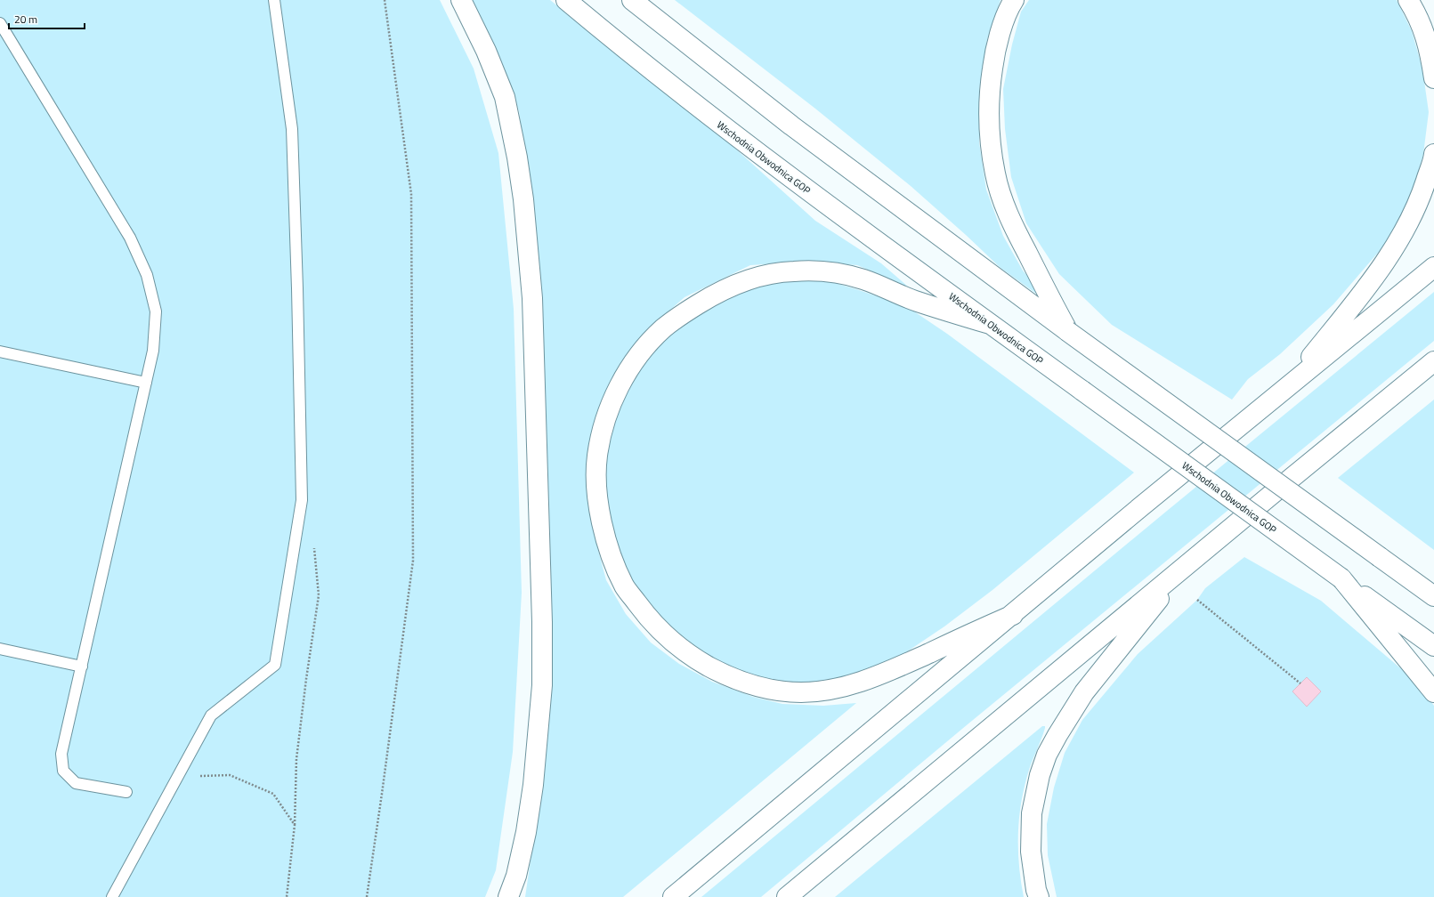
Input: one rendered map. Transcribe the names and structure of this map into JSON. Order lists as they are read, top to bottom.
{
  "streets": {
    "highway": ["Wschodnia Obwodnica GOP"]
  },
  "scale_bar": "20 m"
}
